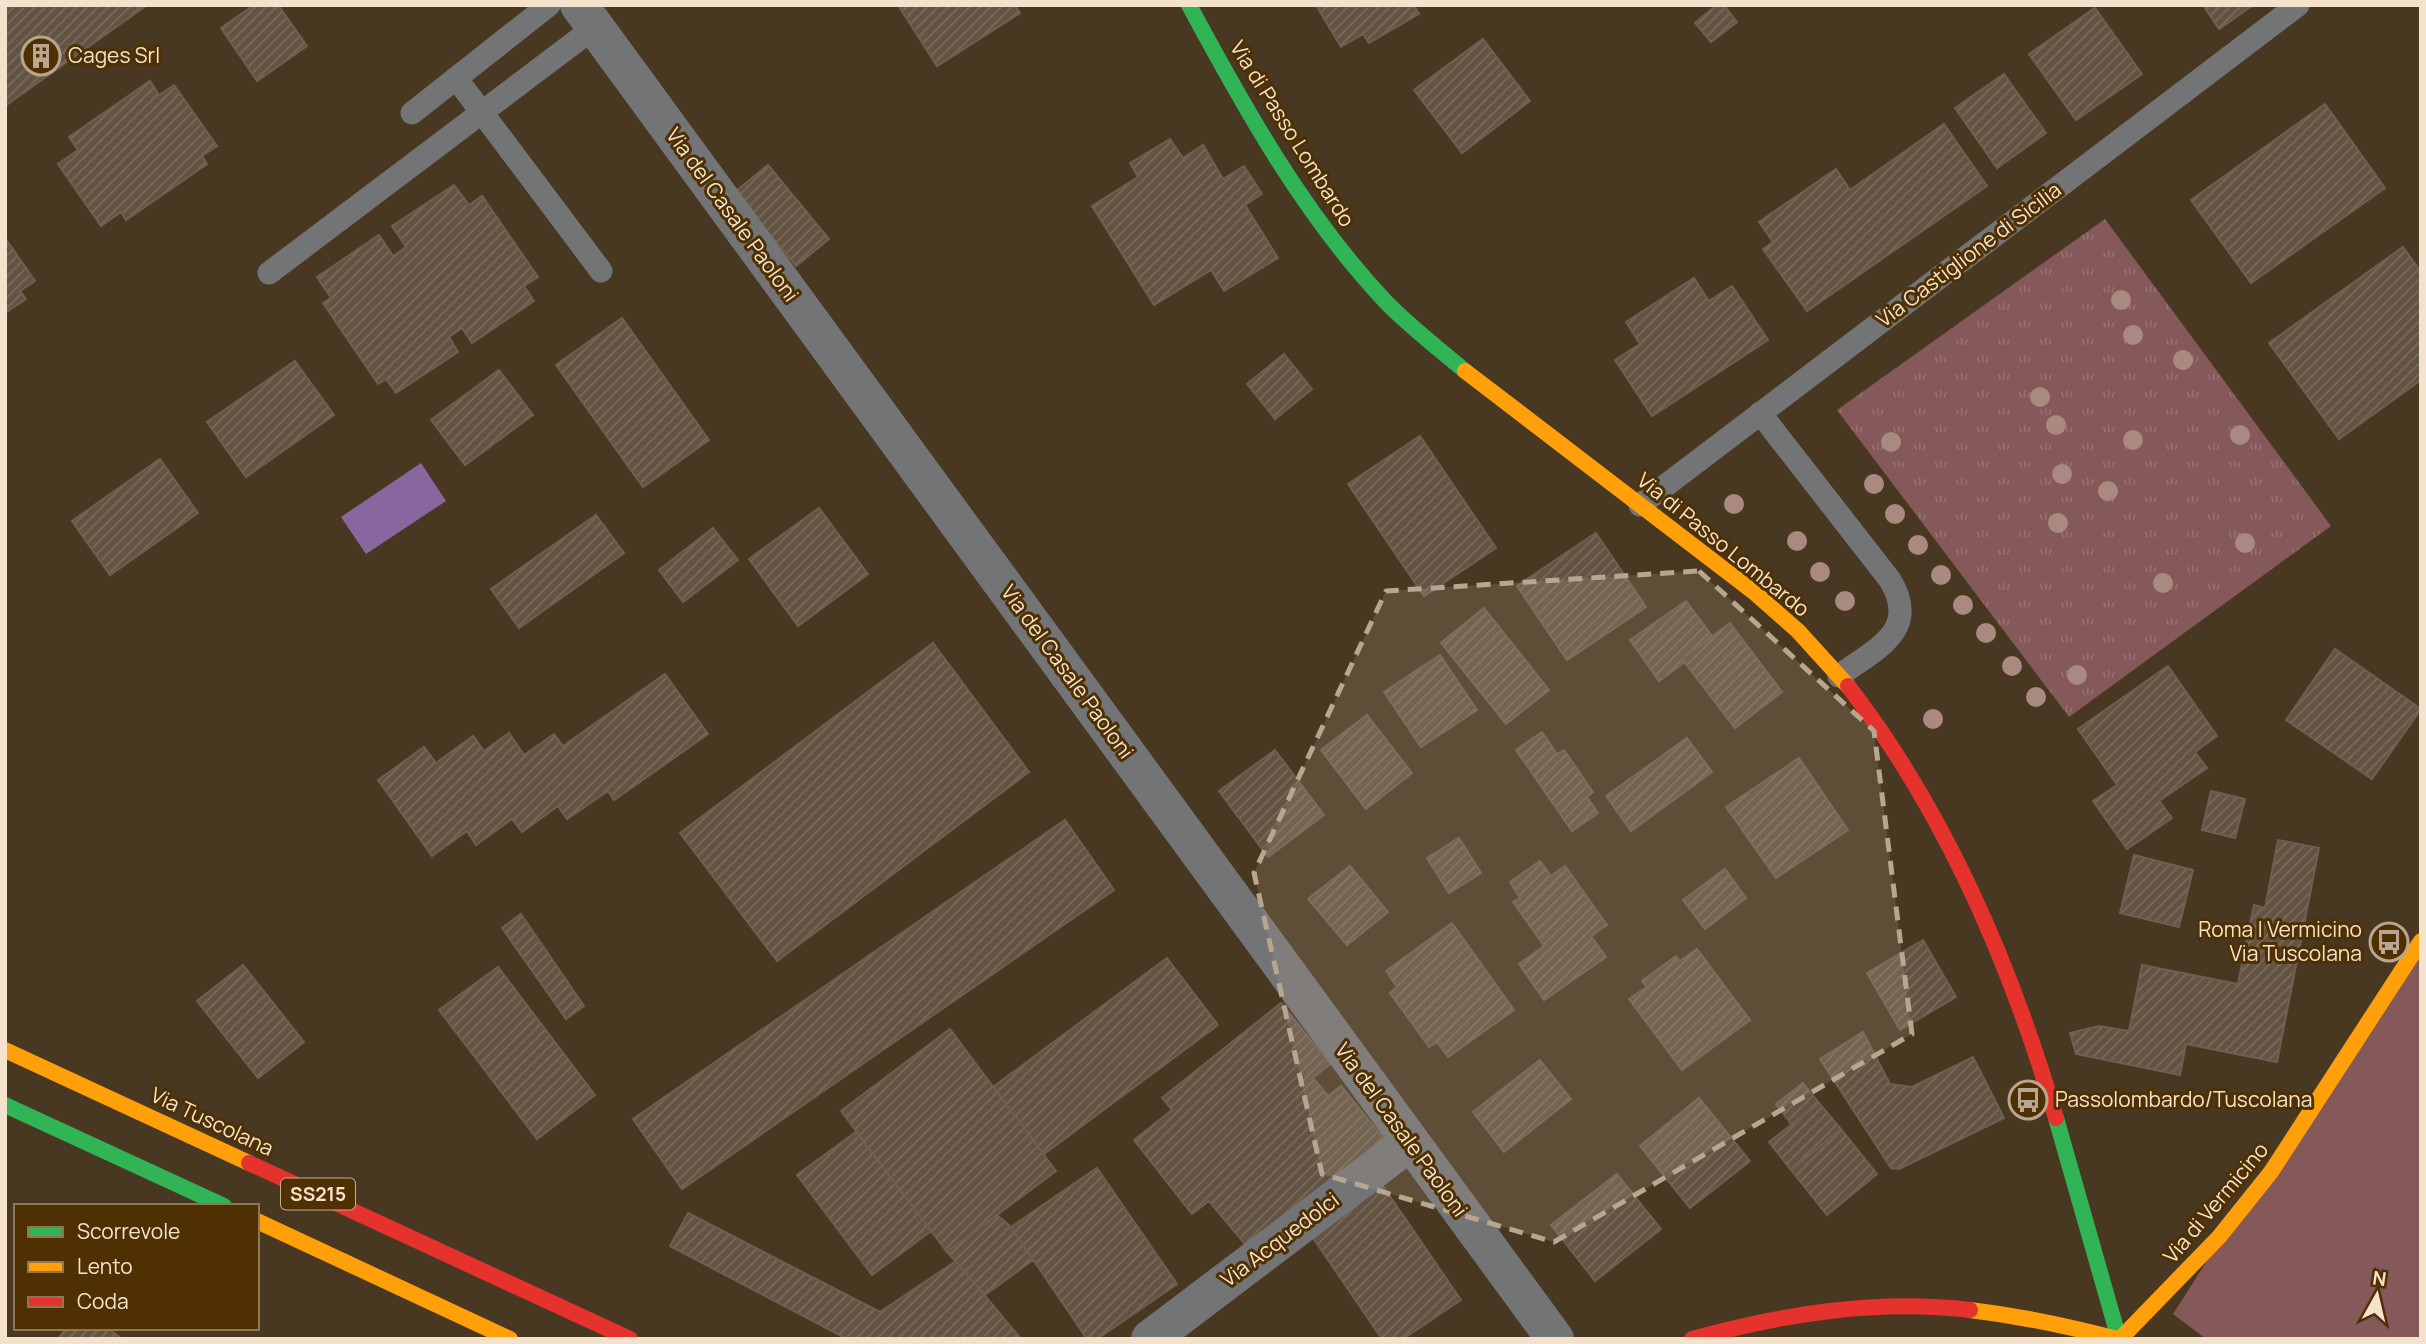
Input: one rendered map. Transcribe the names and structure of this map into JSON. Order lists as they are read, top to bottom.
{
  "streets": {
    "main road": [
      "Via di Passo Lombardo",
      "Via Tuscolana",
      "SS215",
      "Via di Vermicino"
    ],
    "street": ["Via del Casale Paoloni", "Via Acquedolci"],
    "lane": ["Via Castiglione di Sicilia"]
  },
  "crossings": [
    ["Via di Passo Lombardo", "Via Castiglione di Sicilia"],
    ["Via di Passo Lombardo", "Via di Vermicino"],
    ["Via del Casale Paoloni", "Via Acquedolci"]
  ],
  "places": {
    "building": ["Cages Srl"],
    "bus stop": ["Roma | Vermicino Via Tuscolana", "Passolombardo/Tuscolana"]
  },
  "legend": ["Scorrevole", "Lento", "Coda"],
  "north": "top"
}
